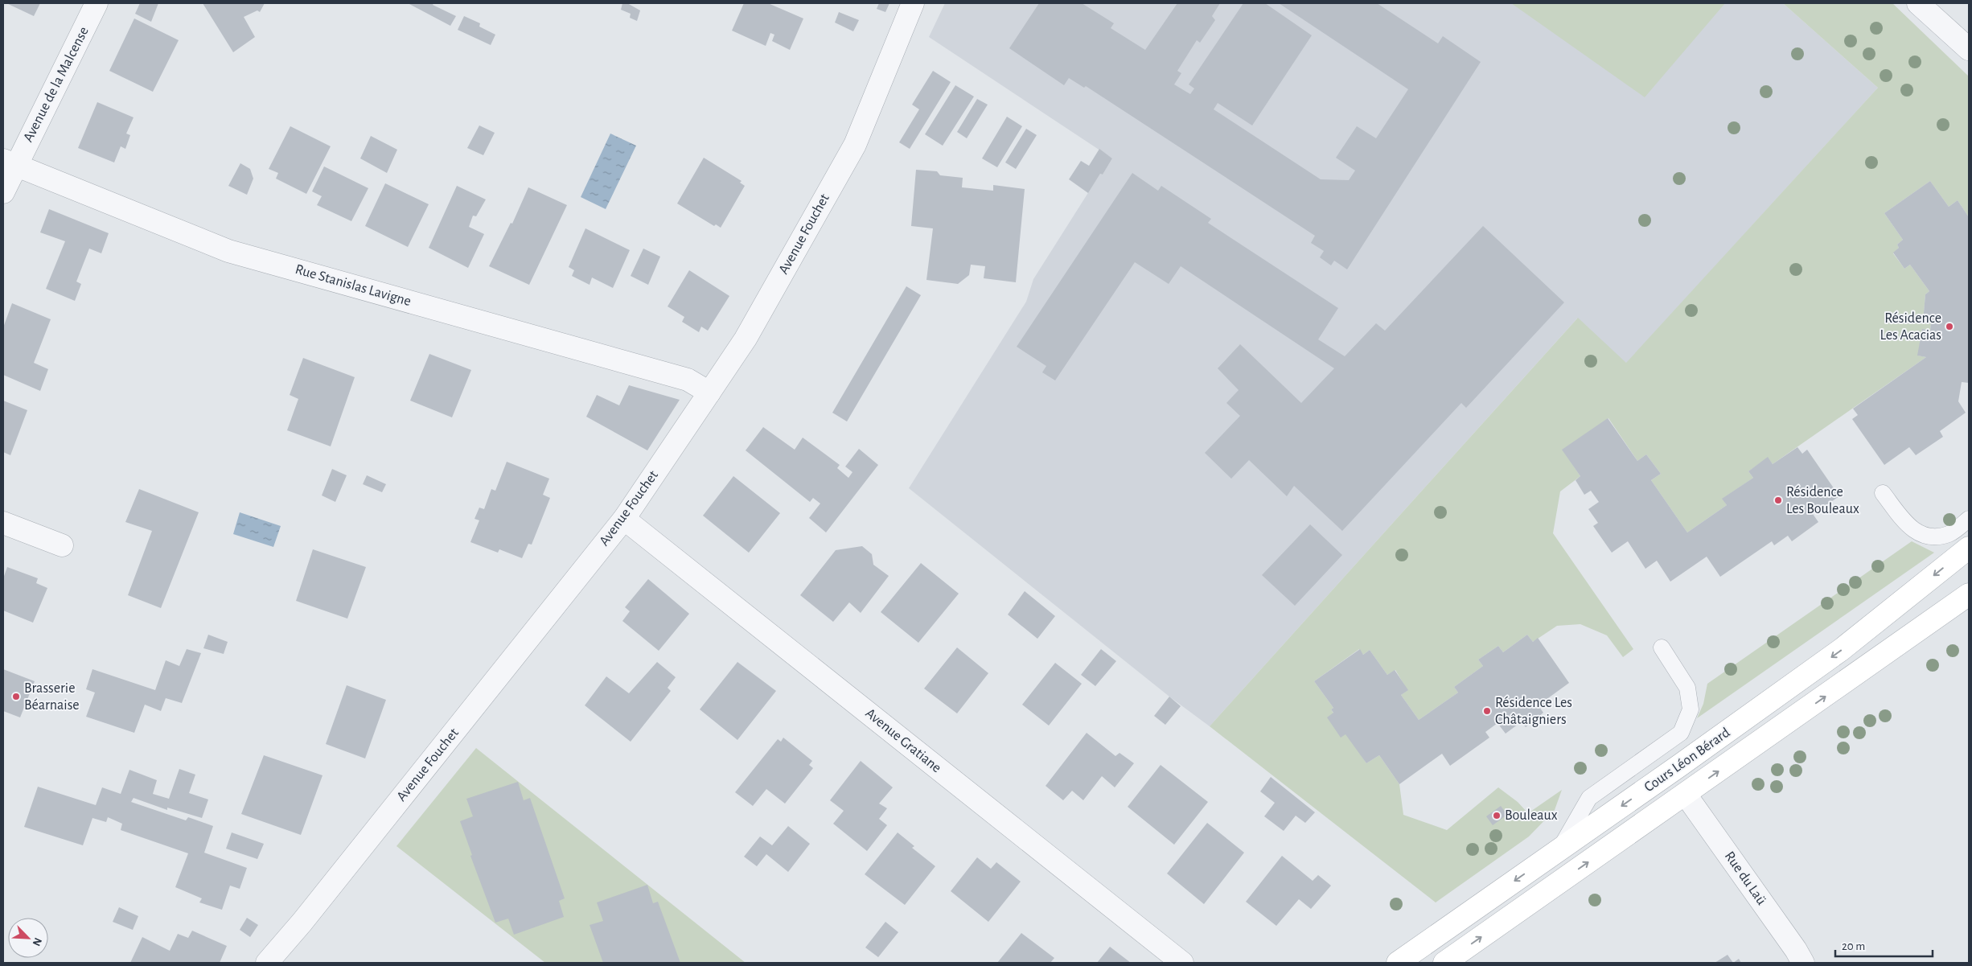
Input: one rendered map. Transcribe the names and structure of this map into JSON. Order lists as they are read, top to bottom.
{
  "streets": {
    "main road": ["Cours Léon Bérard"],
    "street": [
      "Avenue de la Malcense",
      "Avenue Fouchet",
      "Rue Stanislas Lavigne",
      "Avenue Gratiane",
      "Rue du Laü"
    ]
  },
  "crossings": [
    ["Avenue de la Malcense", "Rue Stanislas Lavigne"],
    ["Avenue Fouchet", "Rue Stanislas Lavigne"],
    ["Avenue Fouchet", "Avenue Gratiane"],
    ["Cours Léon Bérard", "Rue du Laü"]
  ],
  "places": [
    "Résidence Les Acacias",
    "Résidence Les Bouleaux",
    "Brasserie Béarnaise",
    "Résidence Les Châtaigniers",
    "Bouleaux"
  ],
  "scale_bar": "20 m",
  "north": "bottom right"
}
